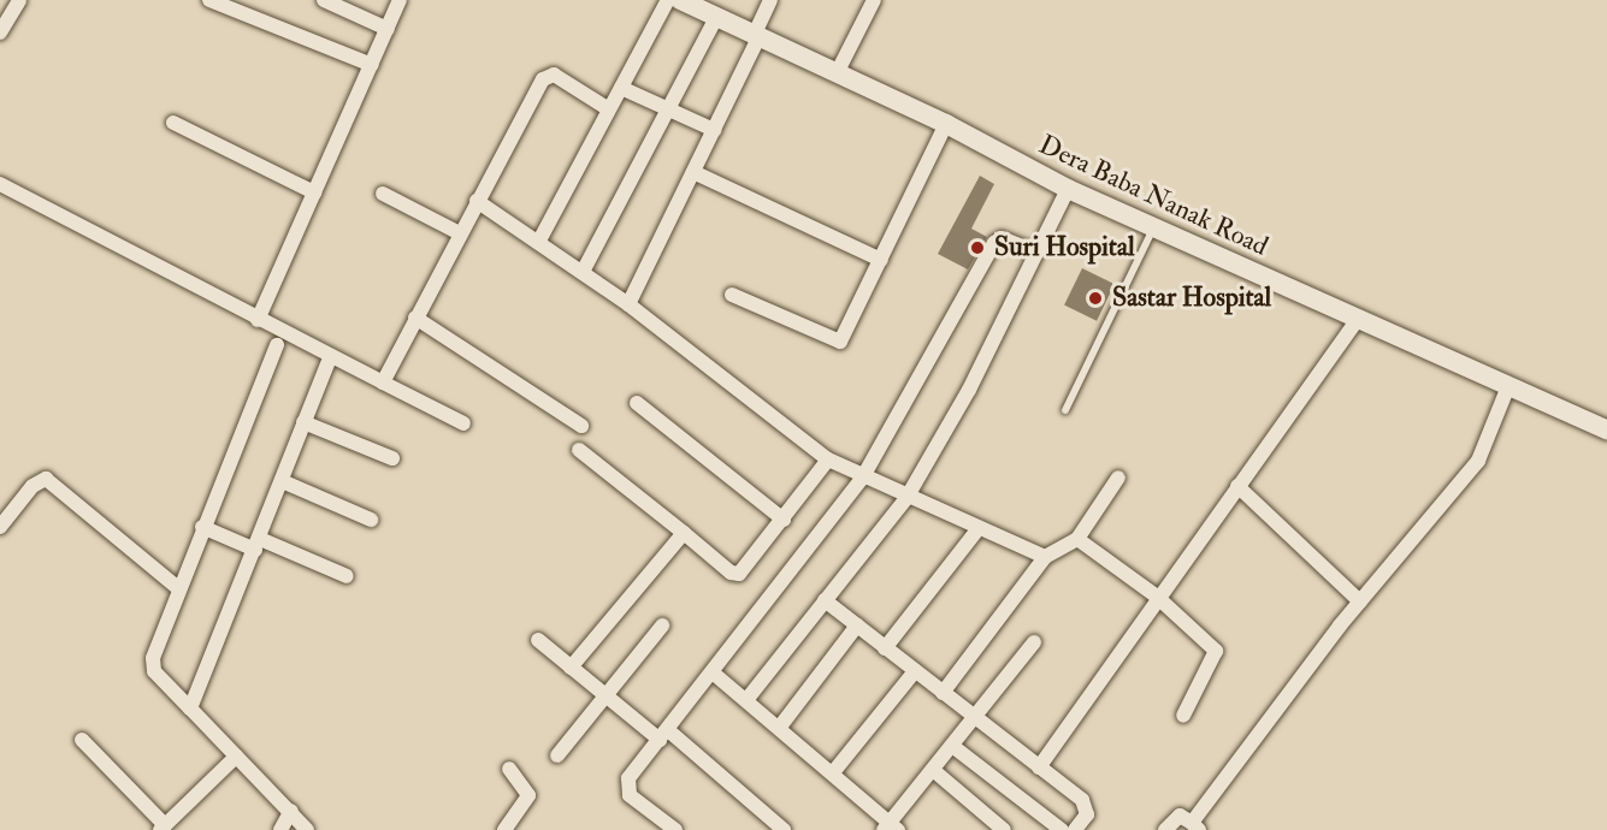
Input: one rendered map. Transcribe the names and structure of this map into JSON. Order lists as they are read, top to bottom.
{
  "streets": {
    "main road": ["Dera Baba Nanak Road"]
  },
  "places": ["Suri Hospital", "Sastar Hospital"]
}
